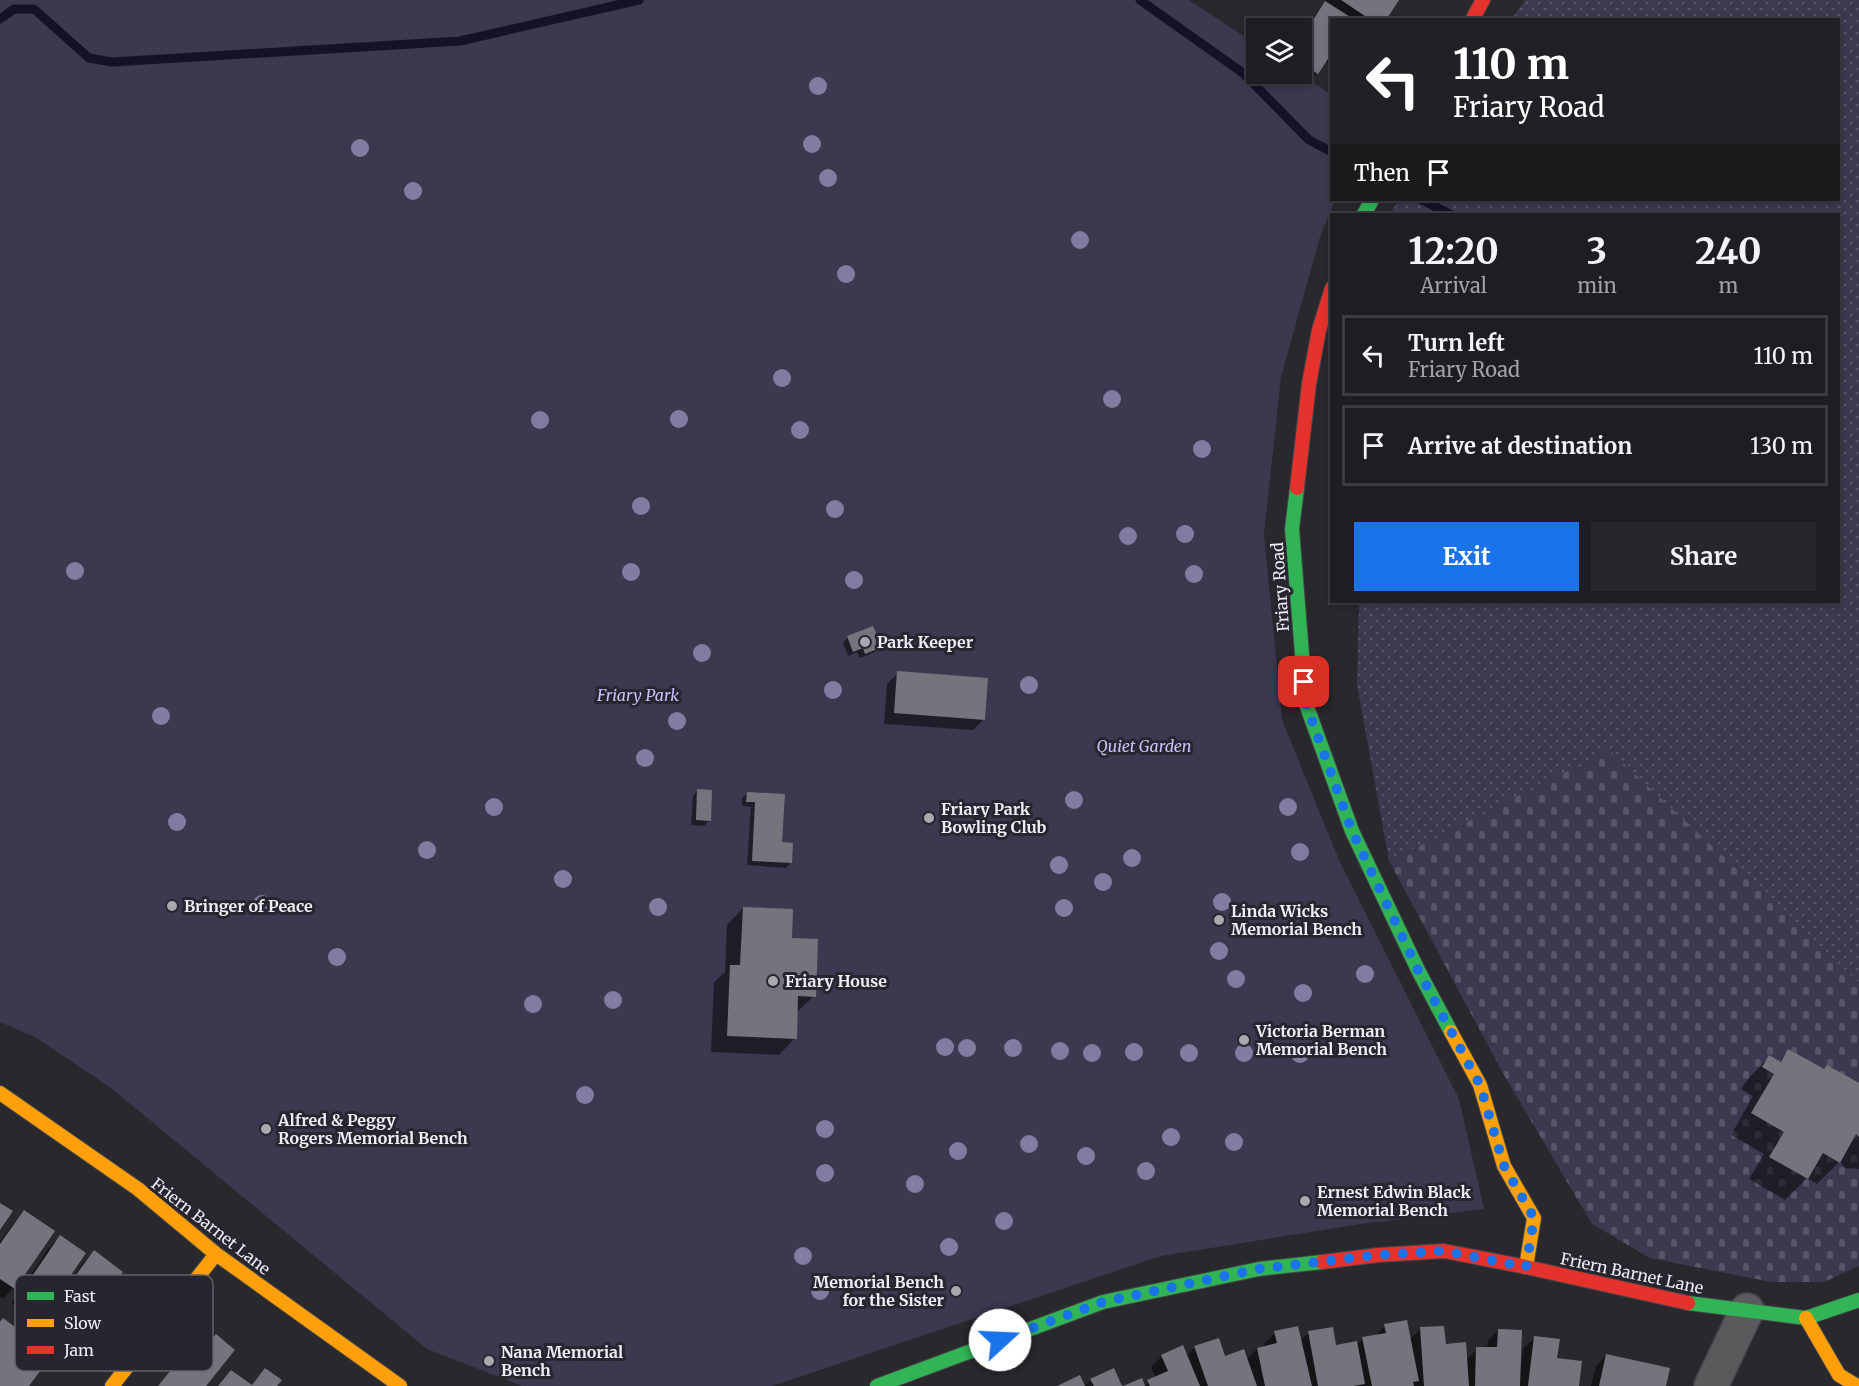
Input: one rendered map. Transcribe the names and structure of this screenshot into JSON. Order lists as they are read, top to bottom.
{
  "streets": {
    "main road": ["Friary Road", "Friern Barnet Lane"]
  },
  "crossings": [
    ["Friary Road", "Friern Barnet Lane"]
  ],
  "parks": ["Friary Park", "Quiet Garden"],
  "places": [
    "Park Keeper",
    "Friary Park Bowling Club",
    "Bringer of Peace",
    "Linda Wicks Memorial Bench",
    "Friary House",
    "Victoria Berman Memorial Bench",
    "Alfred & Peggy Rogers Memorial Bench",
    "Ernest Edwin Black Memorial Bench",
    "Memorial Bench for the Sister",
    "Nana Memorial Bench"
  ],
  "legend": ["Fast", "Slow", "Jam"],
  "page": {
    "turn": ["110 m", "Friary Road"],
    "then": "Then",
    "eta": [
      "12:20",
      "Arrival",
      "3",
      "min",
      "240",
      "m"
    ],
    "list": [
      {
        "name": "Turn left",
        "note": "Friary Road",
        "value": "110 m"
      },
      {
        "name": "Arrive at destination",
        "value": "130 m"
      }
    ],
    "buttons": ["Exit", "Share"]
  }
}
